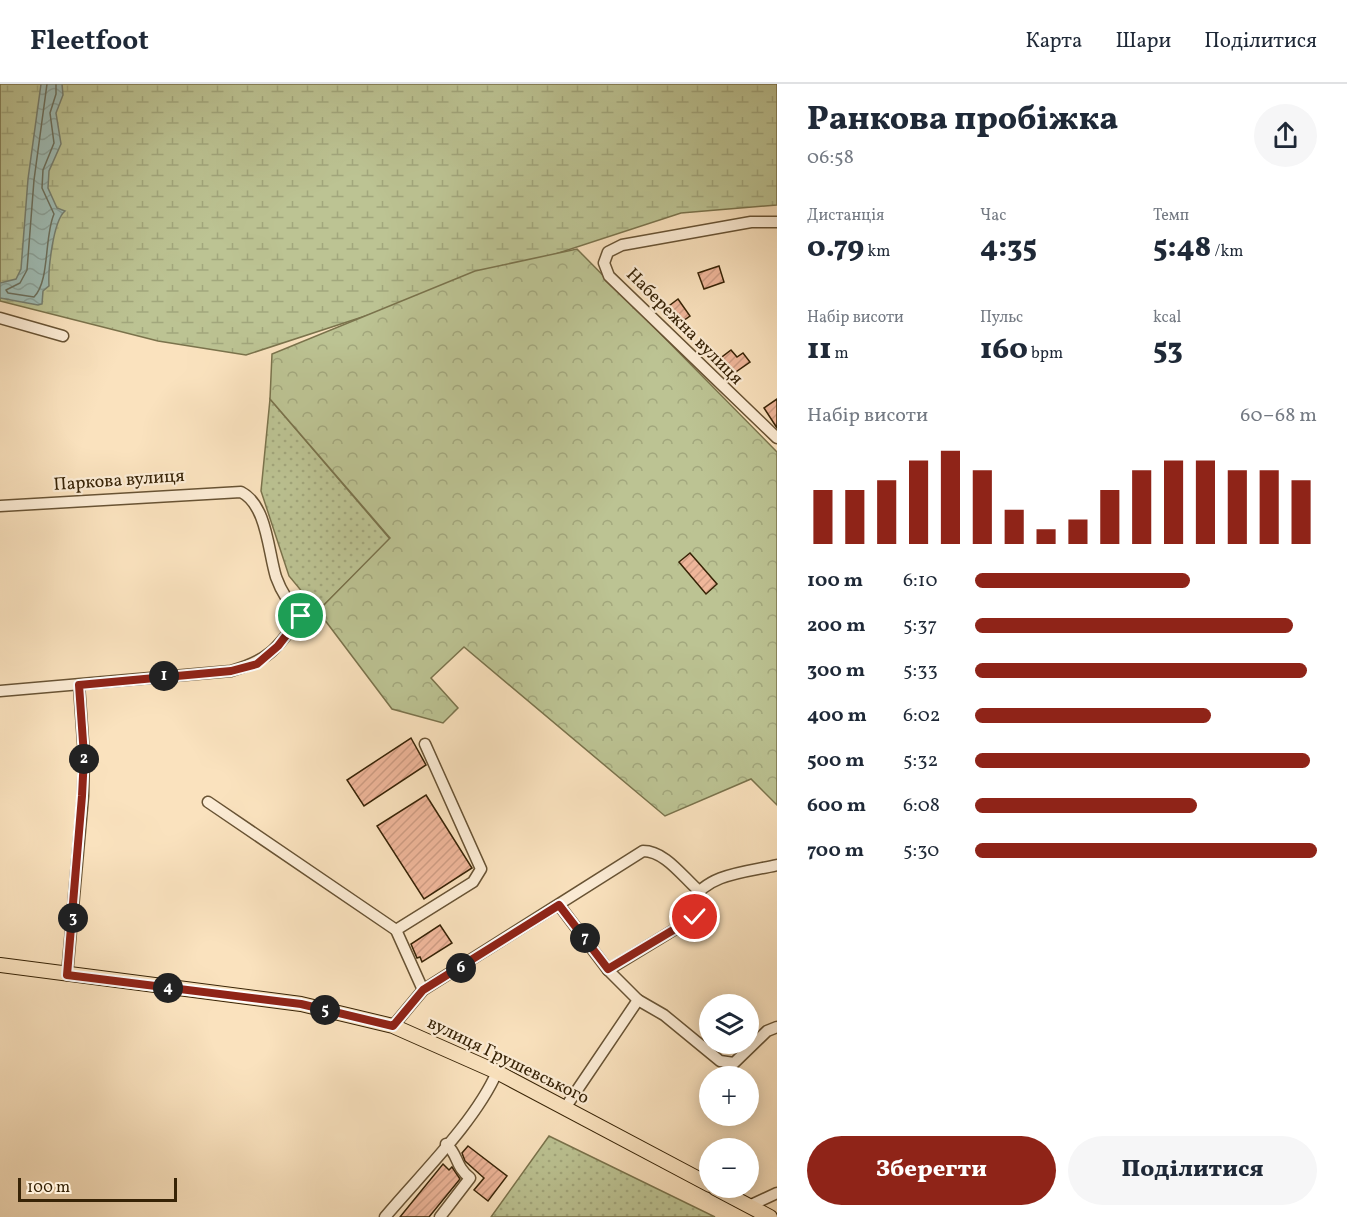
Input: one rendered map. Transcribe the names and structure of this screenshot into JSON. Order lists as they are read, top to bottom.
{
  "streets": {
    "main road": ["вулиця Грушевського"],
    "street": ["Набережна вулиця", "Паркова вулиця"]
  },
  "scale_bar": "100 m",
  "page": {
    "header": "Fleetfoot",
    "nav": ["Карта", "Шари", "Поділитися"],
    "heading": ["Ранкова пробіжка", "06:58"],
    "stats": [
      ["Дистанція", "0.79 km"],
      ["Час", "4:35"],
      ["Темп", "5:48 /km"],
      ["Набір висоти", "11 m"],
      ["Пульс", "160 bpm"],
      ["kcal", "53"]
    ],
    "chart": ["Набір висоти", "60–68 m"],
    "list": [
      {
        "name": "100 m",
        "note": "6:10"
      },
      {
        "name": "200 m",
        "note": "5:37"
      },
      {
        "name": "300 m",
        "note": "5:33"
      },
      {
        "name": "400 m",
        "note": "6:02"
      },
      {
        "name": "500 m",
        "note": "5:32"
      },
      {
        "name": "600 m",
        "note": "6:08"
      },
      {
        "name": "700 m",
        "note": "5:30"
      }
    ],
    "pins": [
      "1",
      "2",
      "3",
      "7",
      "6",
      "4",
      "5"
    ],
    "map_buttons": ["+", "−"],
    "buttons": ["Зберегти", "Поділитися"],
    "scale": "100 m"
  }
}
